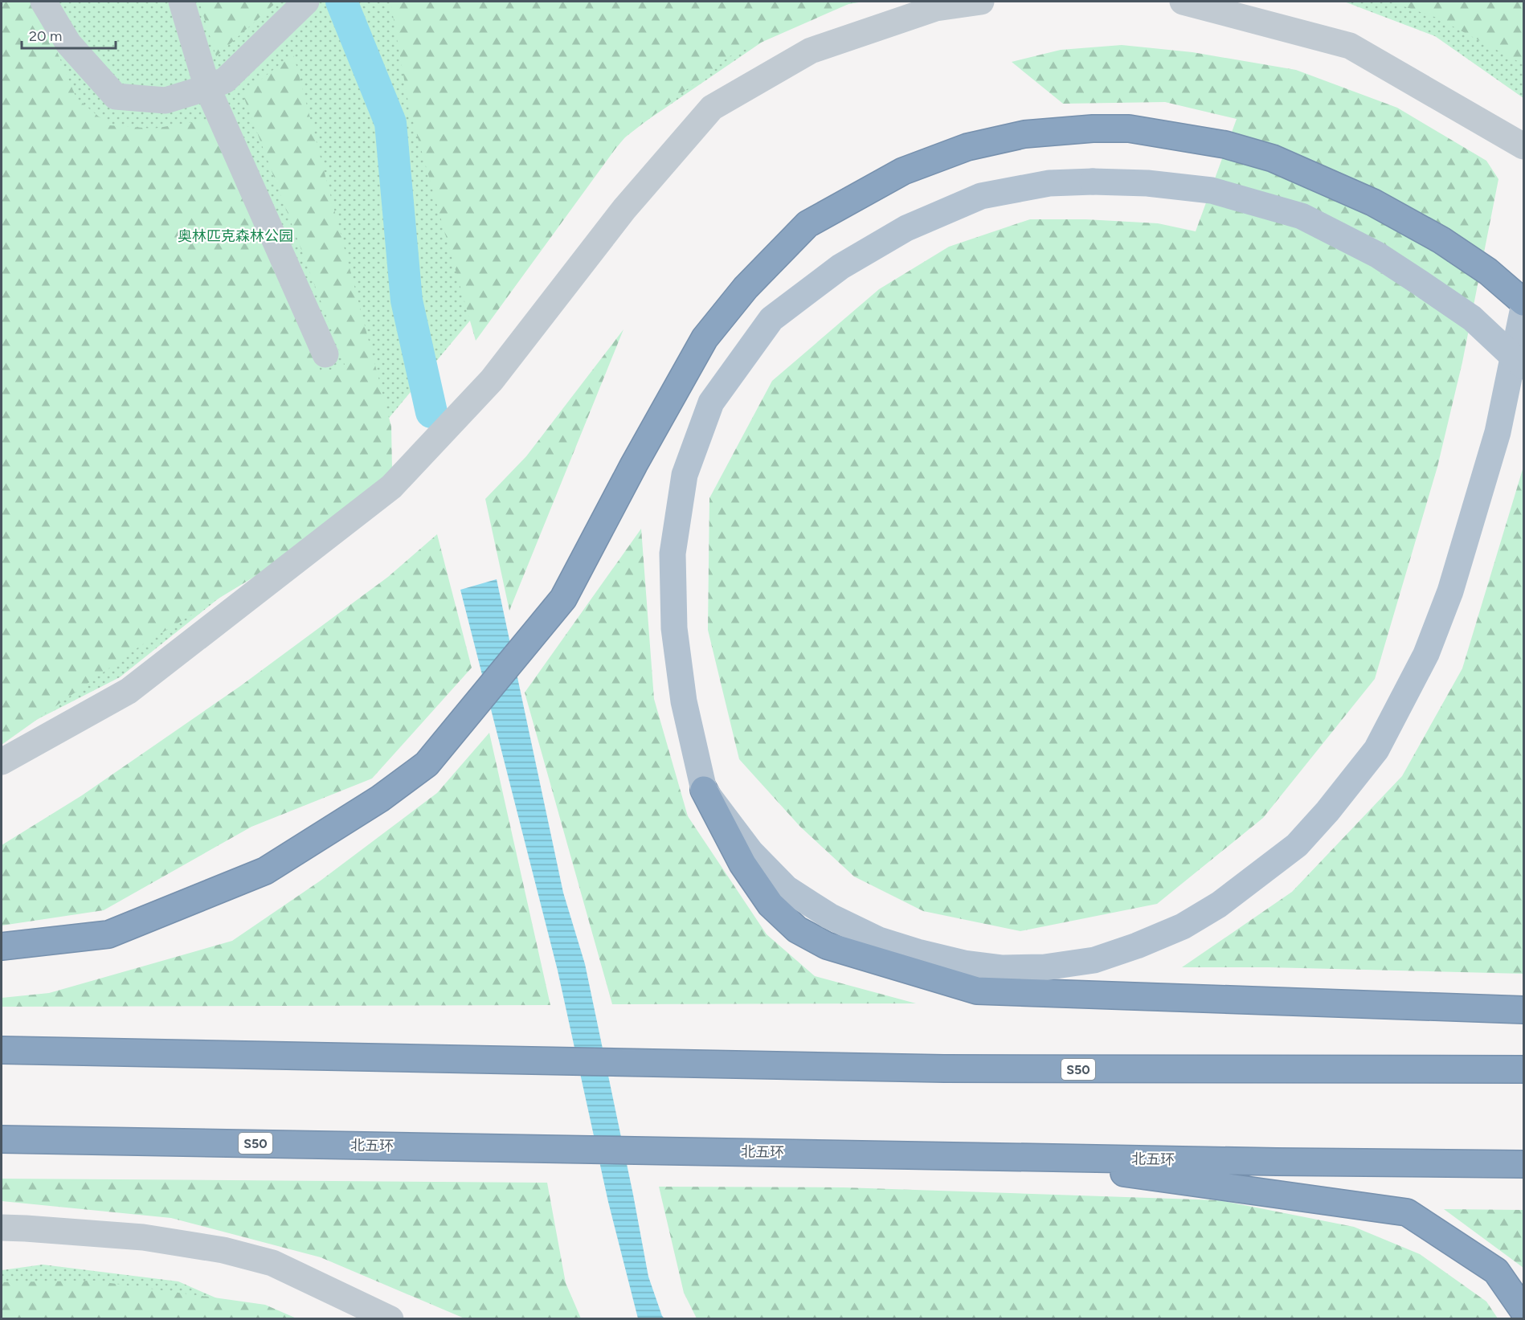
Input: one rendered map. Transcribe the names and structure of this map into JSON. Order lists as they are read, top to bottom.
{
  "streets": {
    "highway": ["S50", "北五环"]
  },
  "parks": ["奥林匹克森林公园"],
  "scale_bar": "20 m"
}
